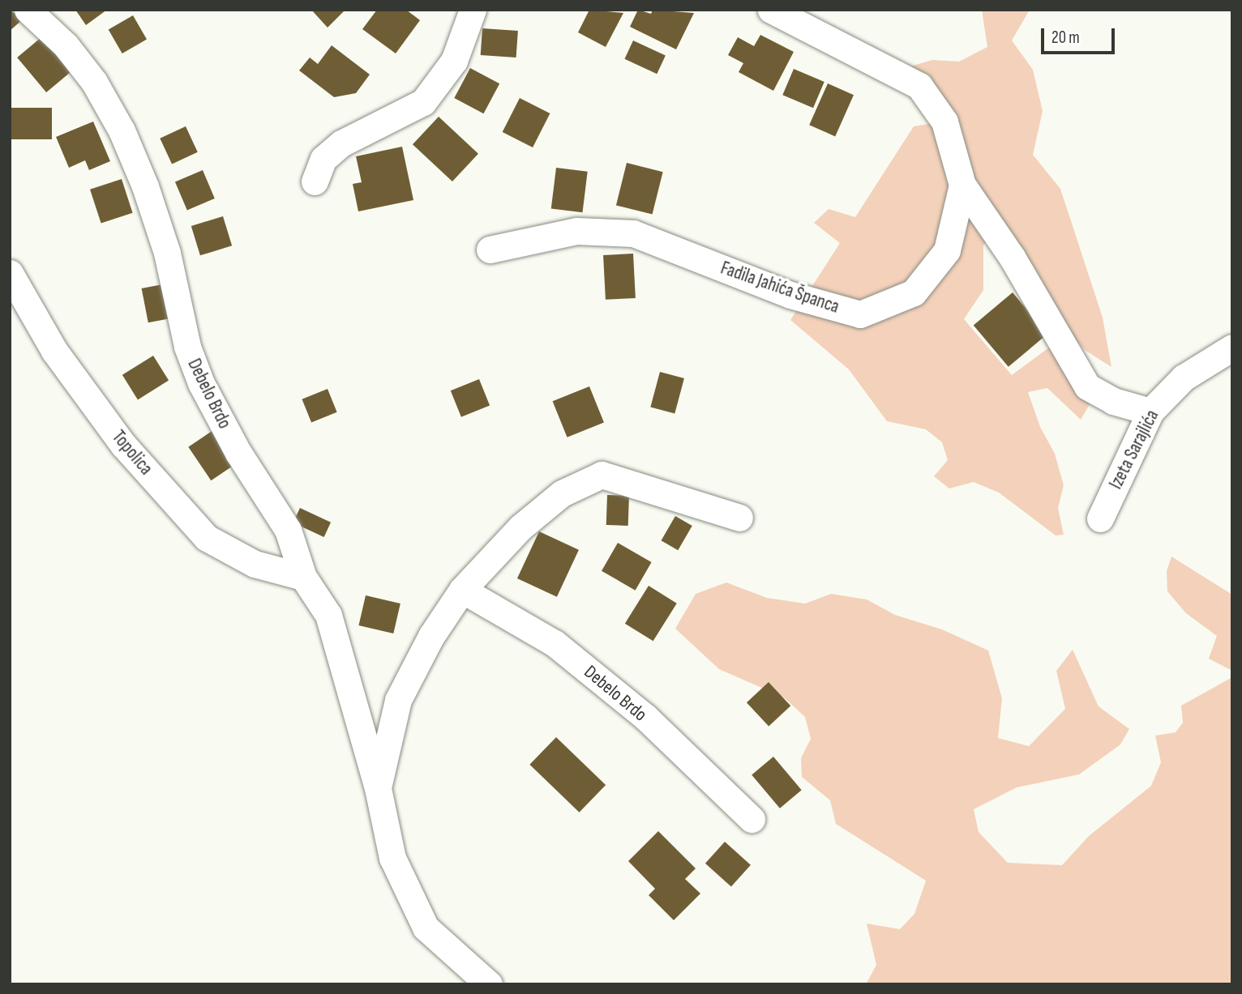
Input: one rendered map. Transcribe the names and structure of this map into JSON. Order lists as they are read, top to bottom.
{
  "streets": {
    "street": [
      "Fadila Jahića Španca",
      "Debelo Brdo",
      "Izeta Sarajlića",
      "Topolica"
    ]
  },
  "crossings": [
    ["Debelo Brdo", "Topolica"]
  ],
  "scale_bar": "20 m"
}
